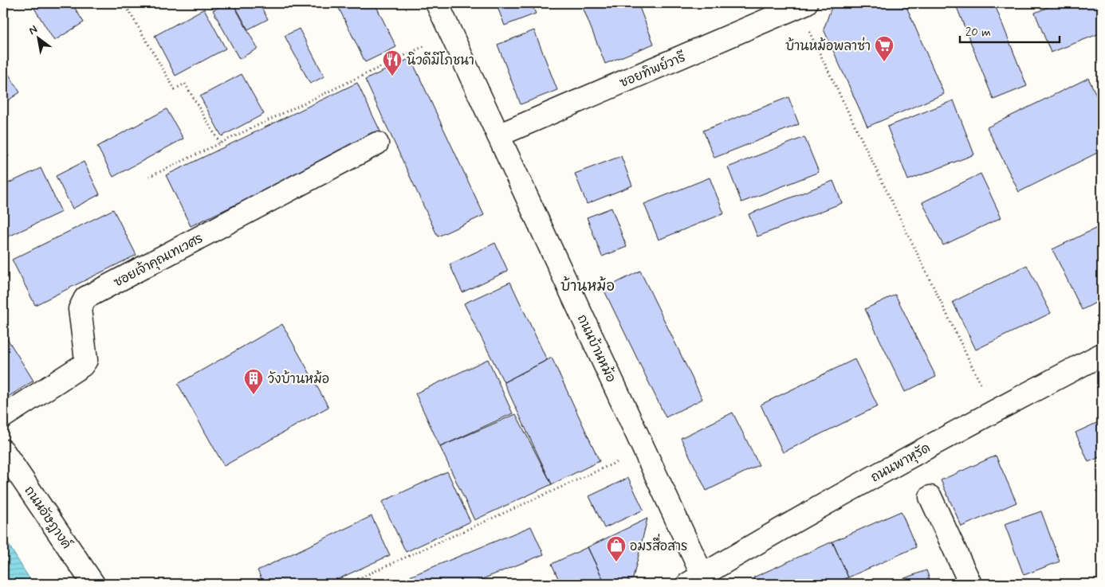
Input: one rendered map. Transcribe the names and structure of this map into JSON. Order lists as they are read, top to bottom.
{
  "streets": {
    "street": [
      "ซอยทิพย์วารี",
      "ซอยเจ้าคุณเทเวศร",
      "ถนนบ้านหม้อ",
      "ถนนพาหุรัด",
      "ถนนอัษฎางค์"
    ]
  },
  "crossings": [
    ["ซอยทิพย์วารี", "ถนนบ้านหม้อ"],
    ["ถนนบ้านหม้อ", "ถนนพาหุรัด"]
  ],
  "districts": ["บ้านหม้อ"],
  "places": {
    "supermarket": ["บ้านหม้อพลาซ่า"],
    "restaurant": ["นิวดีมีโภชนา"],
    "building": ["วังบ้านหม้อ"],
    "shop": ["อมรสื่อสาร"]
  },
  "scale_bar": "20 m",
  "north": "top left"
}
